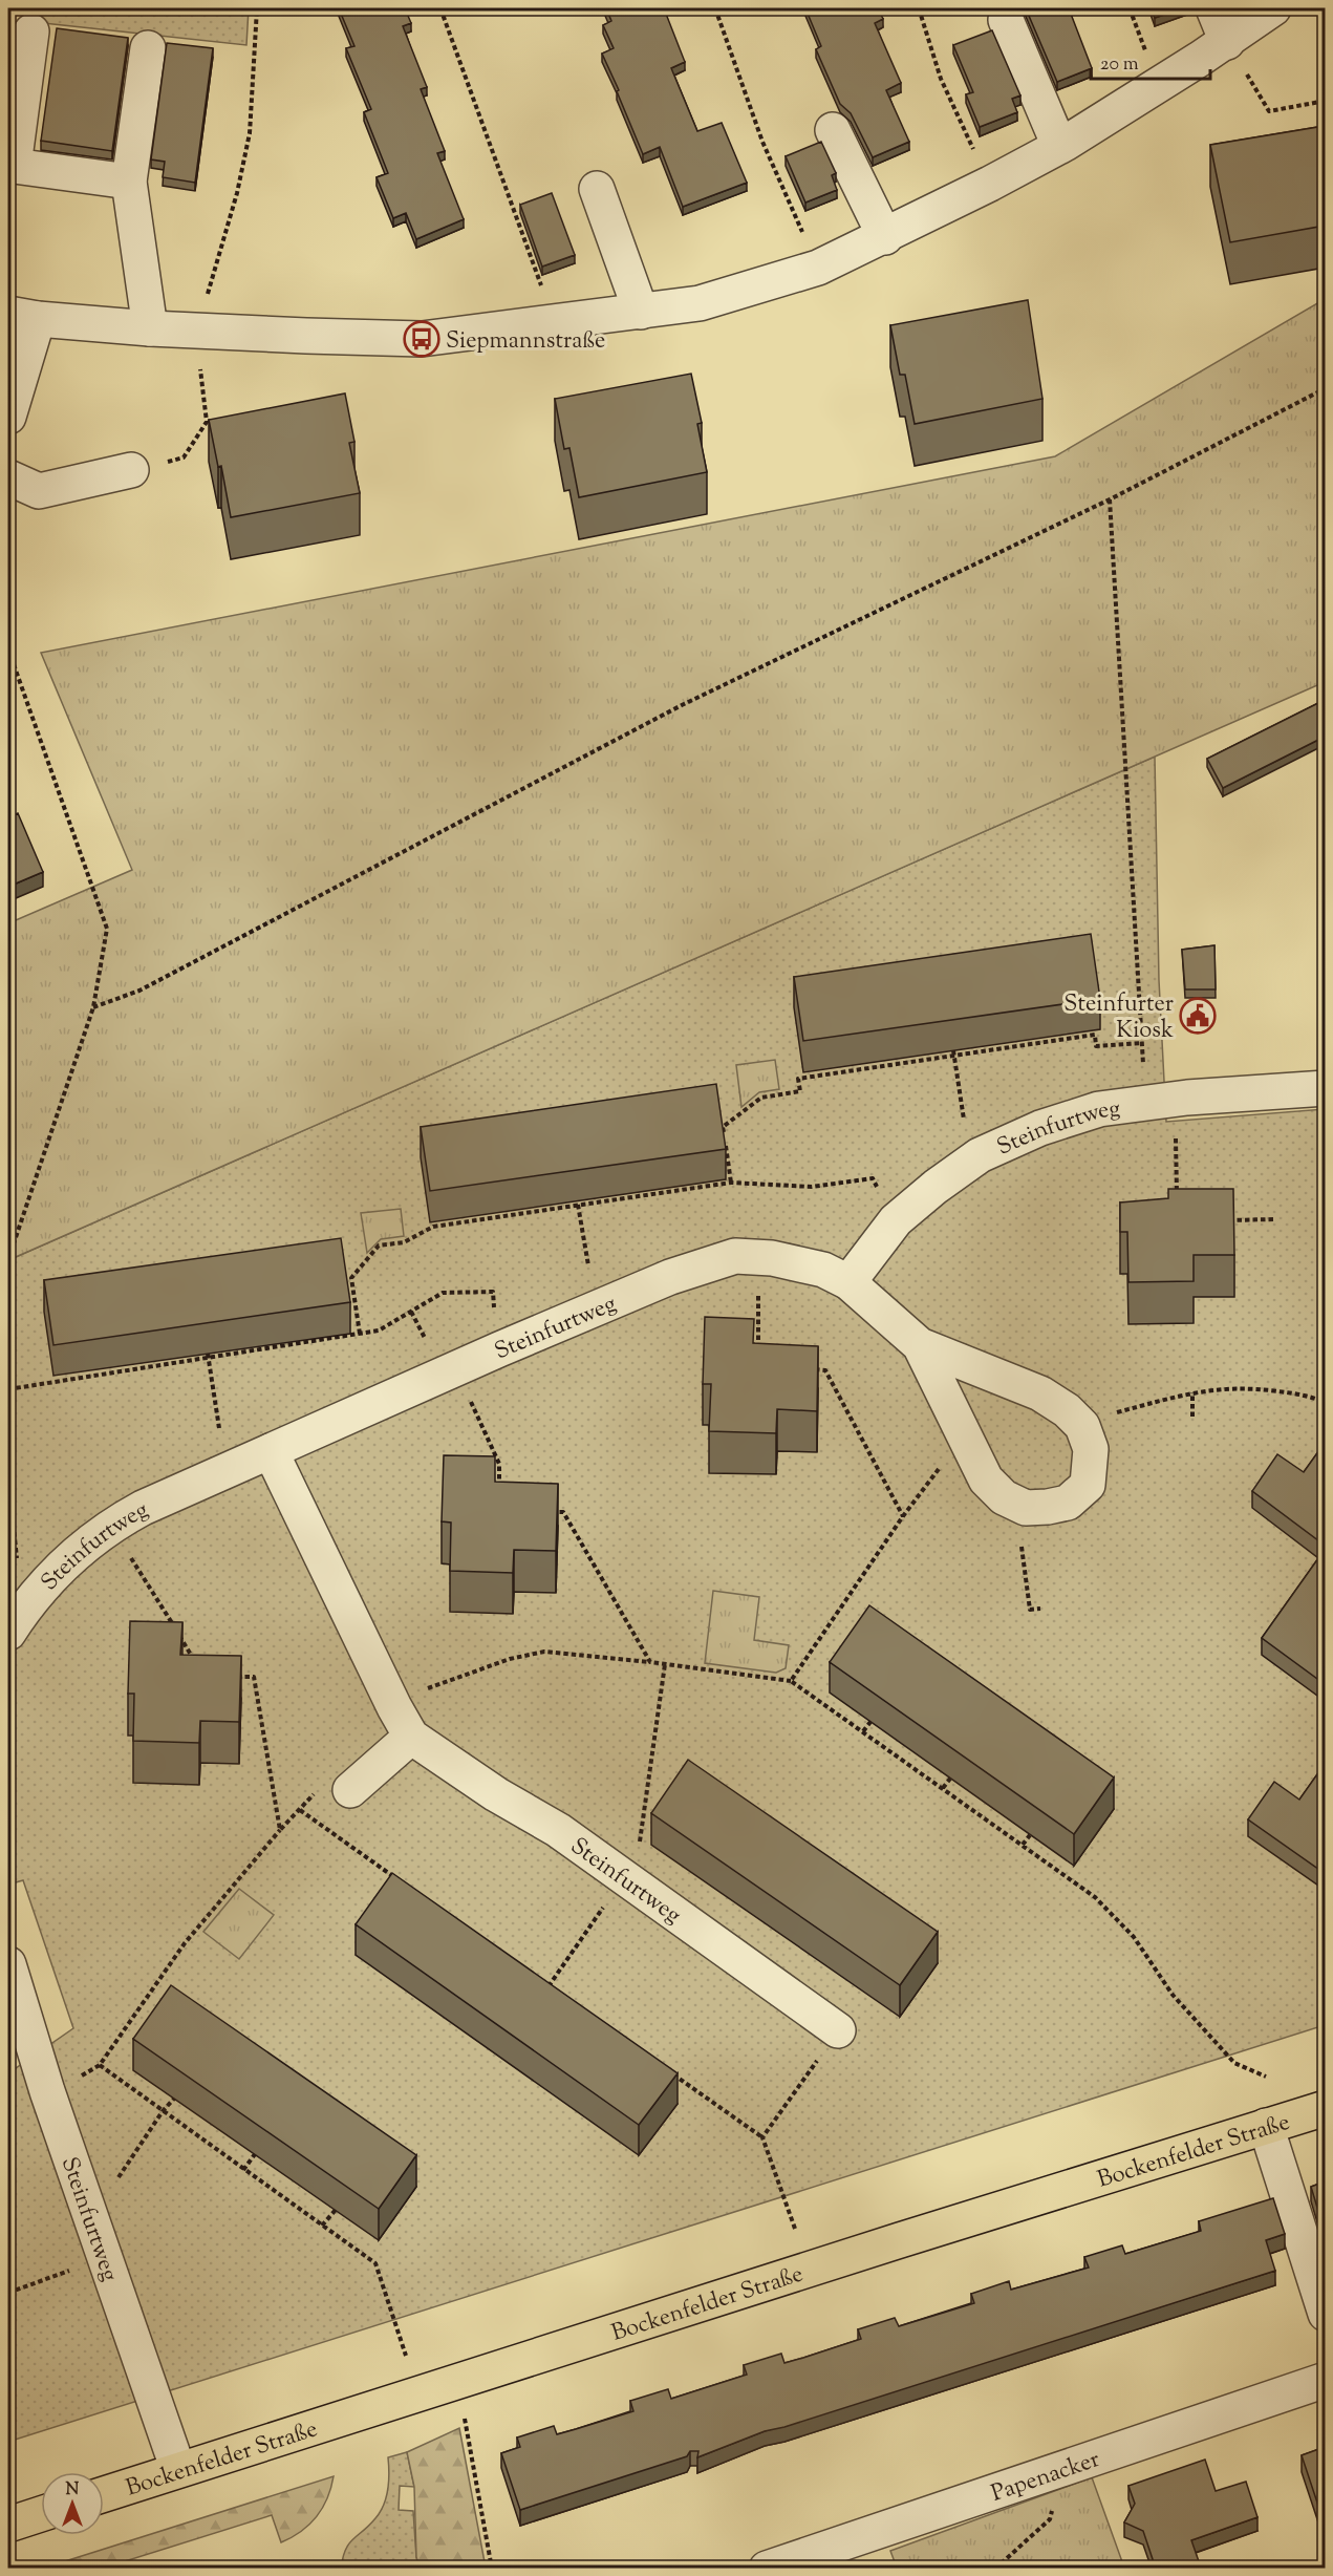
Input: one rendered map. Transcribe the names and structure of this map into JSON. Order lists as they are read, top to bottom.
{
  "streets": {
    "main road": ["Bockenfelder Straße"],
    "street": ["Steinfurtweg", "Papenacker"]
  },
  "crossings": [
    ["Steinfurtweg", "Bockenfelder Straße"]
  ],
  "places": {
    "bus stop": ["Siepmannstraße"],
    "public building": ["Steinfurter Kiosk"]
  },
  "scale_bar": "20 m",
  "north": "top"
}
